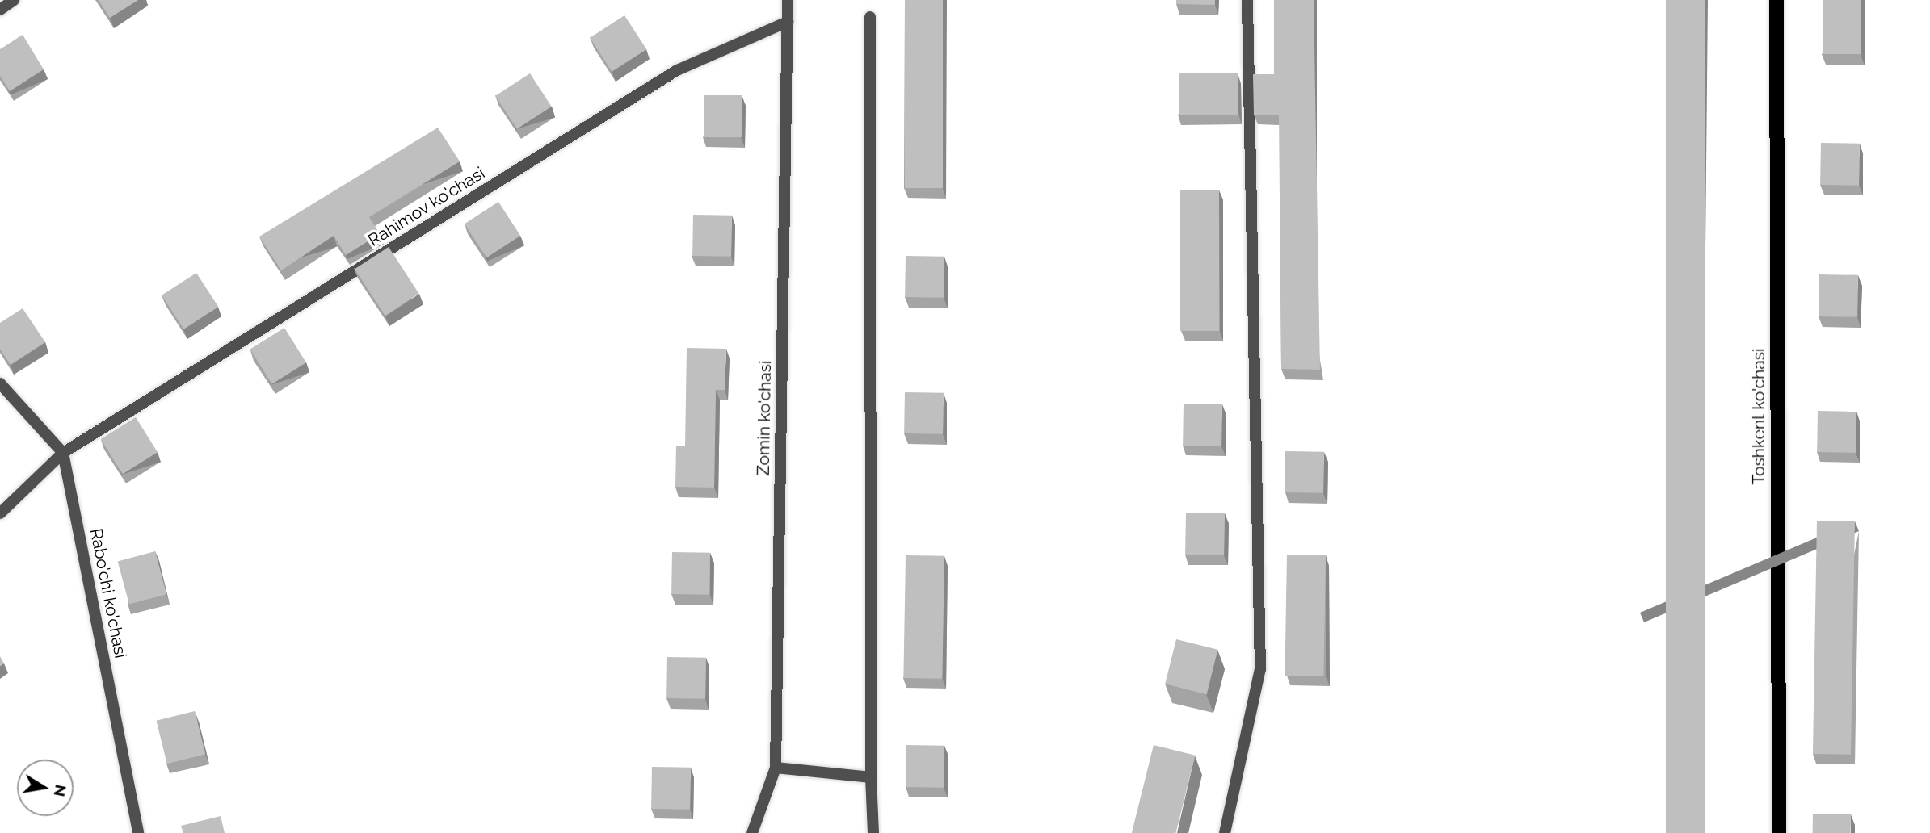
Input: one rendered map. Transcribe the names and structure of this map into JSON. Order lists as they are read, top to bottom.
{
  "streets": {
    "main road": ["Toshkent ko'chasi"],
    "street": ["Rahimov ko'chasi", "Zomin ko'chasi", "Rabo'chi ko'chasi"]
  },
  "crossings": [
    ["Rahimov ko'chasi", "Zomin ko'chasi"],
    ["Rahimov ko'chasi", "Rabo'chi ko'chasi"]
  ],
  "north": "right"
}
